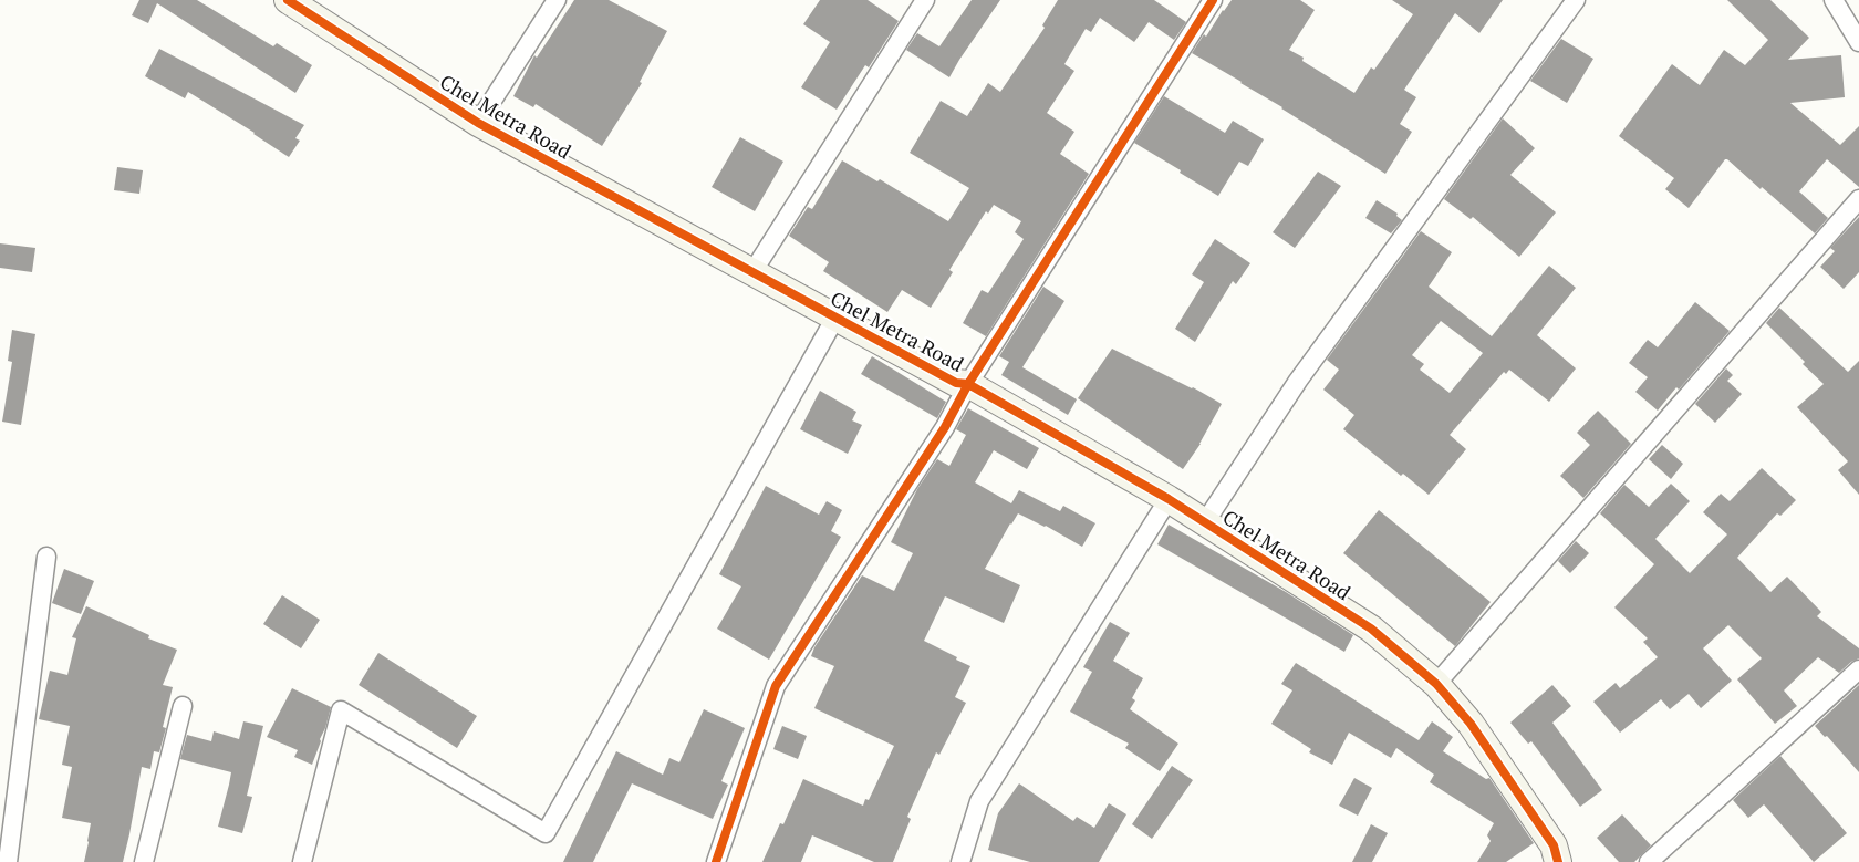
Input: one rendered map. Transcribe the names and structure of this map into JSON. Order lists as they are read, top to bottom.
{
  "streets": {
    "street": ["Chel Metra Road"]
  }
}
